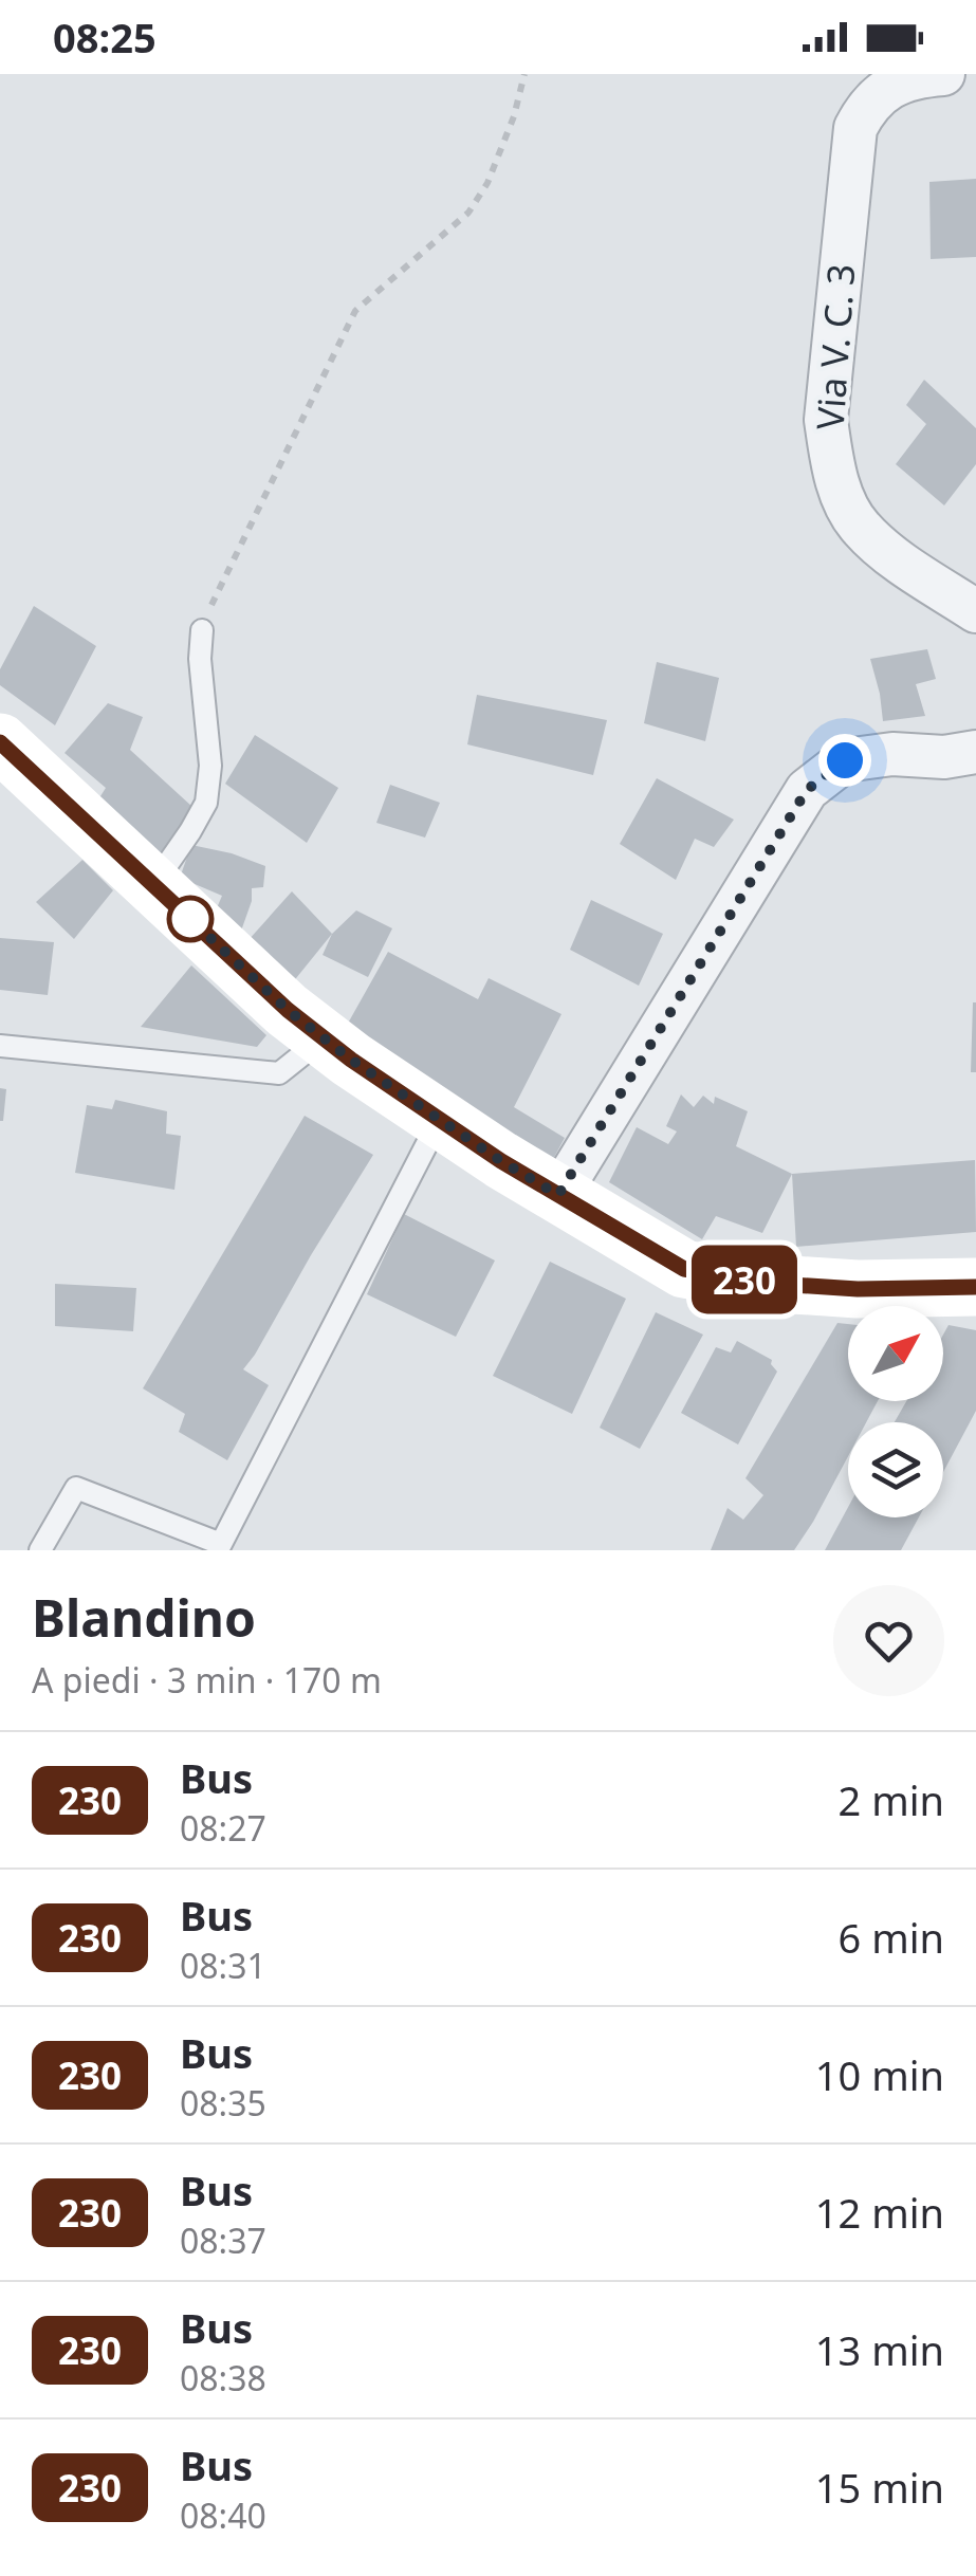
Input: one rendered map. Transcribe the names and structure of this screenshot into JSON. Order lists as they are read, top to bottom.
{
  "streets": {
    "street": ["Via V. C. 3"]
  },
  "lines": ["bus line 230"],
  "north": "top right",
  "page": {
    "status": "08:25",
    "on_map": "230",
    "heading": ["Blandino", "A piedi · 3 min · 170 m"],
    "list": [
      {
        "mark": "230",
        "name": "Bus",
        "note": "08:27",
        "value": "2 min"
      },
      {
        "mark": "230",
        "name": "Bus",
        "note": "08:31",
        "value": "6 min"
      },
      {
        "mark": "230",
        "name": "Bus",
        "note": "08:35",
        "value": "10 min"
      },
      {
        "mark": "230",
        "name": "Bus",
        "note": "08:37",
        "value": "12 min"
      },
      {
        "mark": "230",
        "name": "Bus",
        "note": "08:38",
        "value": "13 min"
      },
      {
        "mark": "230",
        "name": "Bus",
        "note": "08:40",
        "value": "15 min"
      }
    ]
  }
}
